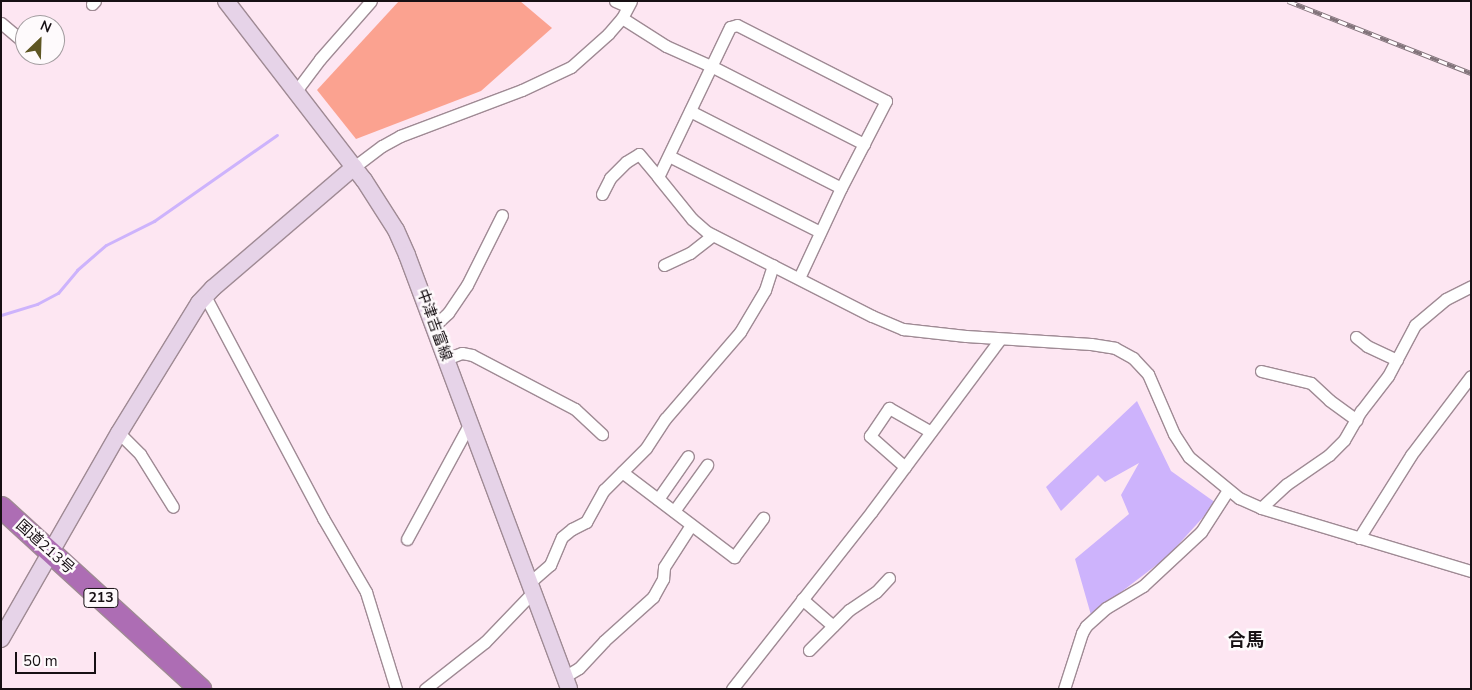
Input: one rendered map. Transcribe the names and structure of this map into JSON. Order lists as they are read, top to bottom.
{
  "streets": {
    "highway": ["国道213号", "213"],
    "main road": ["中津吉富線"]
  },
  "districts": ["合馬"],
  "scale_bar": "50 m",
  "north": "top right"
}
